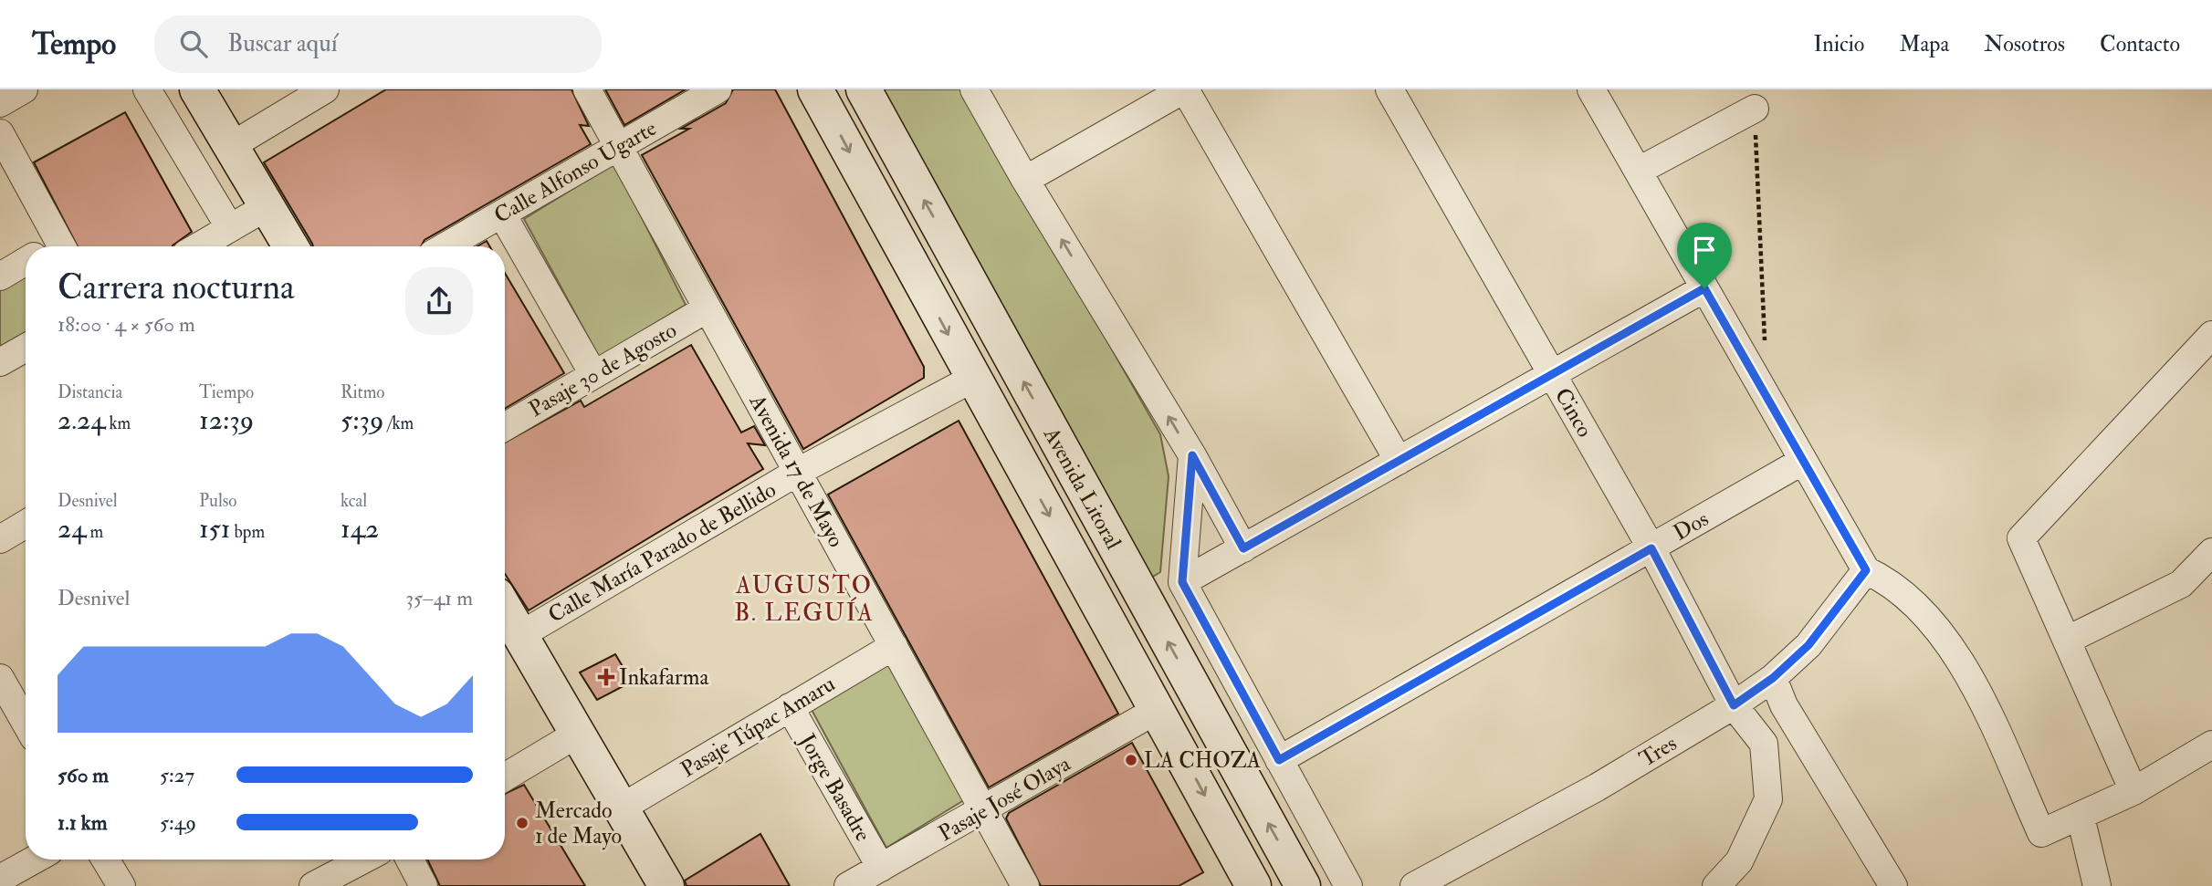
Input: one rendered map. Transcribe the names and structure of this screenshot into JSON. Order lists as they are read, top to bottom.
{
  "streets": {
    "main road": ["Avenida Litoral"],
    "street": [
      "Calle Alfonso Ugarte",
      "Pasaje 30 de Agosto",
      "Cinco",
      "Avenida 17 de Mayo",
      "Dos",
      "Calle María Parado de Bellido",
      "Pasaje Túpac Amaru",
      "Tres",
      "Jorge Basadre",
      "Pasaje José Olaya"
    ]
  },
  "crossings": [
    ["Calle Alfonso Ugarte", "Avenida 17 de Mayo"],
    ["Pasaje 30 de Agosto", "Avenida 17 de Mayo"],
    ["Cinco", "Dos"],
    ["Cinco", "Tres"],
    ["Avenida 17 de Mayo", "Calle María Parado de Bellido"],
    ["Avenida 17 de Mayo", "Pasaje Túpac Amaru"],
    ["Avenida 17 de Mayo", "Pasaje José Olaya"],
    ["Avenida Litoral", "Calle María Parado de Bellido"],
    ["Avenida Litoral", "Pasaje José Olaya"],
    ["Pasaje Túpac Amaru", "Jorge Basadre"],
    ["Jorge Basadre", "Pasaje José Olaya"]
  ],
  "districts": ["AUGUSTO B. LEGUÍA"],
  "places": {
    "health": ["Inkafarma"],
    "other": ["LA CHOZA", "Mercado 1 de Mayo"]
  },
  "page": {
    "header": "Tempo",
    "search": "Buscar aquí",
    "nav": [
      "Inicio",
      "Mapa",
      "Nosotros",
      "Contacto"
    ],
    "heading": ["Carrera nocturna", "18:00 · 4 × 560 m"],
    "stats": [
      ["Distancia", "2.24 km"],
      ["Tiempo", "12:39"],
      ["Ritmo", "5:39 /km"],
      ["Desnivel", "24 m"],
      ["Pulso", "151 bpm"],
      ["kcal", "142"]
    ],
    "chart": ["Desnivel", "35–41 m"],
    "list": [
      {
        "name": "560 m",
        "note": "5:27"
      },
      {
        "name": "1.1 km",
        "note": "5:49"
      }
    ]
  }
}
